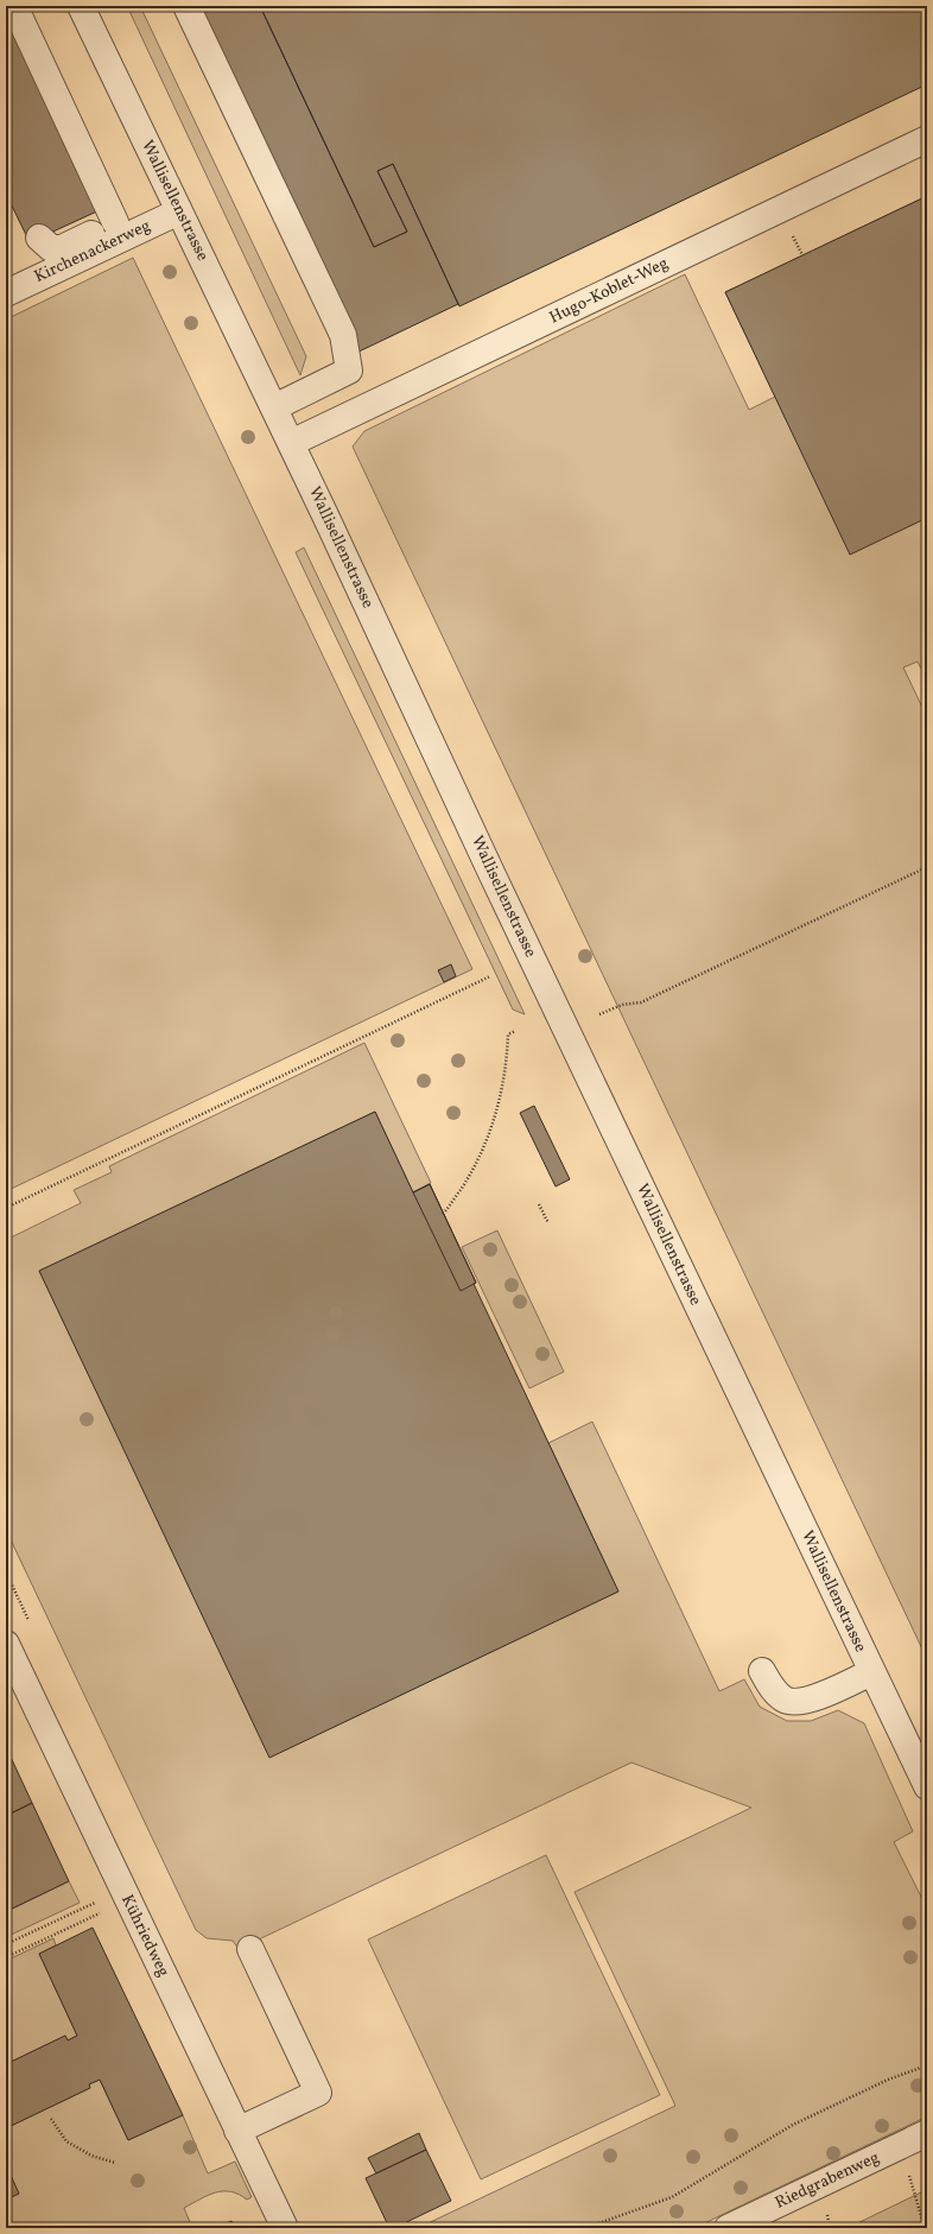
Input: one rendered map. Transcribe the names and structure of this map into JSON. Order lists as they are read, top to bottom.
{
  "streets": {
    "street": [
      "Wallisellenstrasse",
      "Kirchenackerweg",
      "Hugo-Koblet-Weg",
      "Kühriedweg",
      "Riedgrabenweg"
    ]
  },
  "crossings": [
    ["Wallisellenstrasse", "Kirchenackerweg"],
    ["Wallisellenstrasse", "Hugo-Koblet-Weg"]
  ]
}
